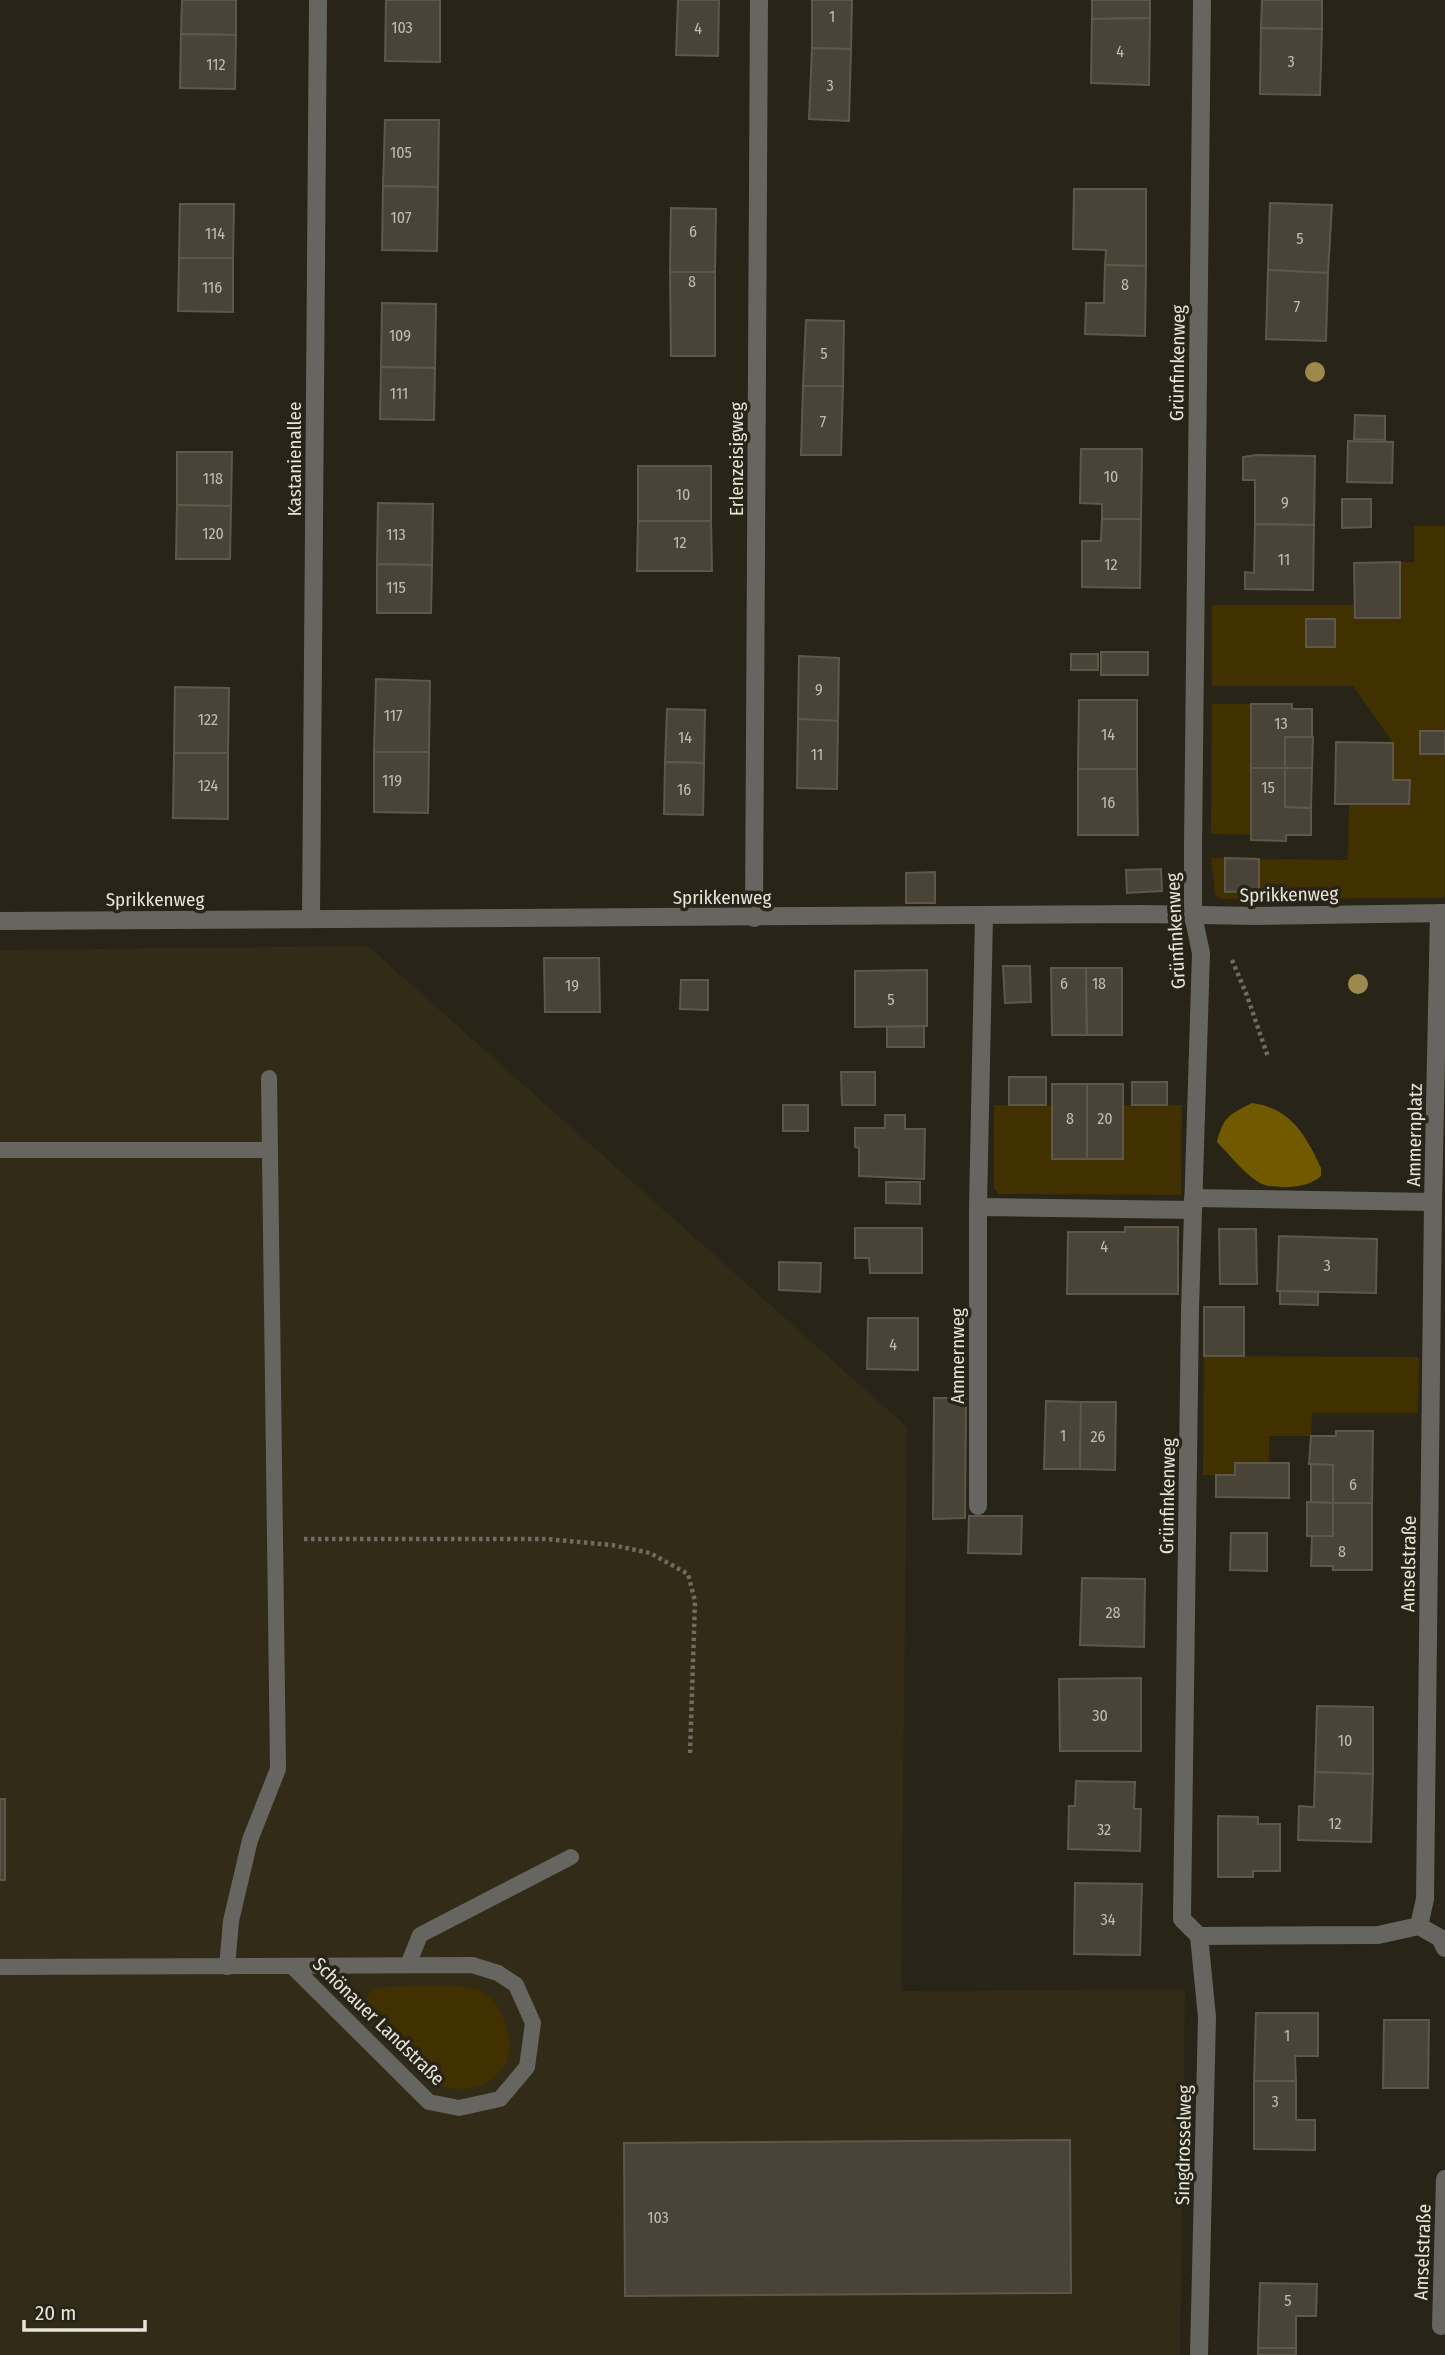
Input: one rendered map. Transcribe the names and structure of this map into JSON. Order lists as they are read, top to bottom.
{
  "streets": {
    "street": [
      "Grünfinkenweg",
      "Kastanienallee",
      "Erlenzeisigweg",
      "Sprikkenweg",
      "Ammernplatz",
      "Ammernweg",
      "Amselstraße",
      "Singdrosselweg"
    ],
    "lane": ["Schönauer Landstraße"]
  },
  "crossings": [
    ["Grünfinkenweg", "Sprikkenweg"],
    ["Grünfinkenweg", "Ammernplatz"],
    ["Grünfinkenweg", "Singdrosselweg"],
    ["Kastanienallee", "Sprikkenweg"],
    ["Erlenzeisigweg", "Sprikkenweg"],
    ["Sprikkenweg", "Ammernplatz"],
    ["Ammernplatz", "Ammernweg"],
    ["Ammernplatz", "Amselstraße"]
  ],
  "house_numbers": [
    "1",
    "103",
    "4",
    "4",
    "3",
    "112",
    "3",
    "105",
    "107",
    "6",
    "114",
    "5",
    "8",
    "8",
    "116",
    "7",
    "109",
    "5",
    "111",
    "7",
    "10",
    "118",
    "10",
    "9",
    "120",
    "113",
    "12",
    "11",
    "12",
    "115",
    "9",
    "117",
    "122",
    "13",
    "14",
    "14",
    "11",
    "119",
    "124",
    "15",
    "16",
    "16",
    "6",
    "18",
    "19",
    "5",
    "8",
    "20",
    "4",
    "3",
    "4",
    "1",
    "26",
    "6",
    "8",
    "28",
    "30",
    "10",
    "12",
    "32",
    "34",
    "1",
    "3",
    "103",
    "5"
  ],
  "scale_bar": "20 m"
}
